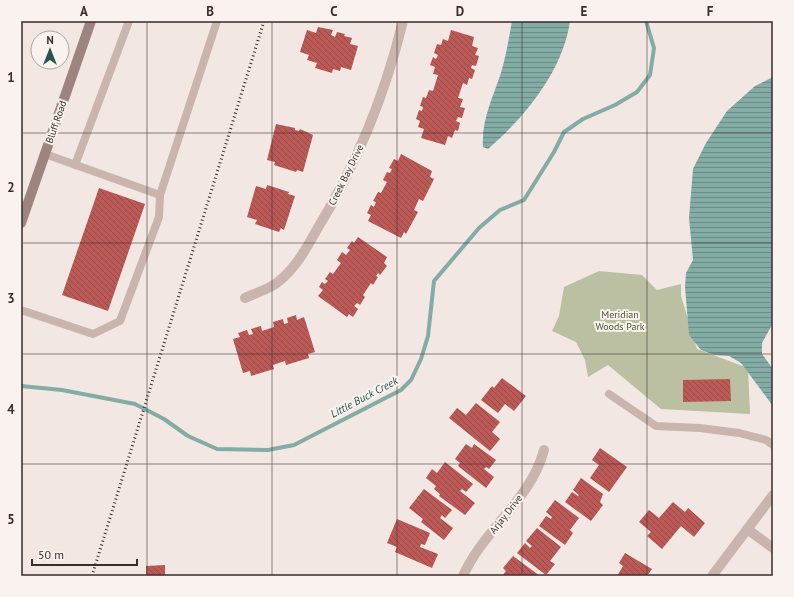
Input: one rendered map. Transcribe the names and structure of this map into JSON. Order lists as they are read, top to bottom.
{
  "streets": {
    "main road": ["Bluff Road"],
    "street": ["Creek Bay Drive", "Arjay Drive"]
  },
  "water": ["Little Buck Creek"],
  "parks": ["Meridian Woods Park"],
  "scale_bar": "50 m",
  "north": "top",
  "grid": {
    "columns": [
      "A",
      "B",
      "C",
      "D",
      "E",
      "F"
    ],
    "rows": [
      "1",
      "2",
      "3",
      "4",
      "5"
    ]
  }
}
